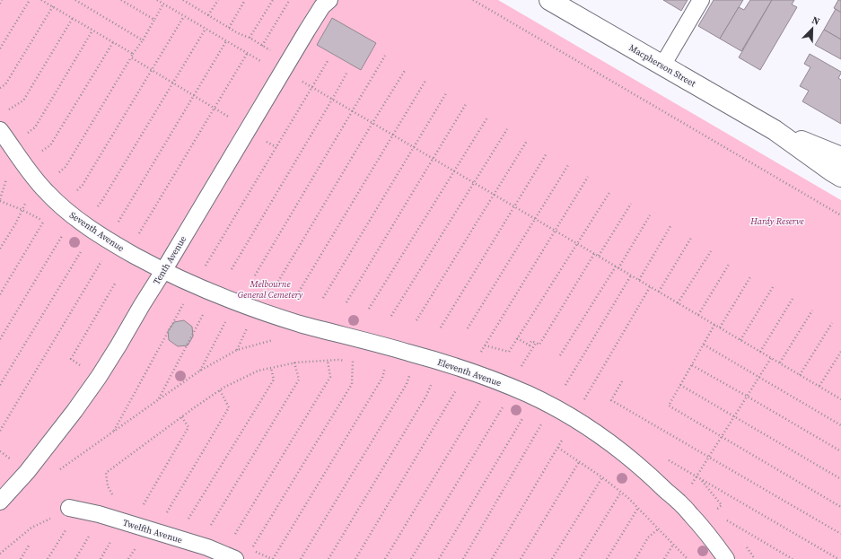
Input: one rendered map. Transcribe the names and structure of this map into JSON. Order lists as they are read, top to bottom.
{
  "streets": {
    "street": ["Macpherson Street"],
    "lane": [
      "Seventh Avenue",
      "Tenth Avenue",
      "Eleventh Avenue",
      "Twelfth Avenue"
    ]
  },
  "crossings": [
    ["Seventh Avenue", "Tenth Avenue"],
    ["Seventh Avenue", "Eleventh Avenue"],
    ["Tenth Avenue", "Eleventh Avenue"]
  ],
  "parks": ["Hardy Reserve", "Melbourne General Cemetery"],
  "north": "top right"
}
